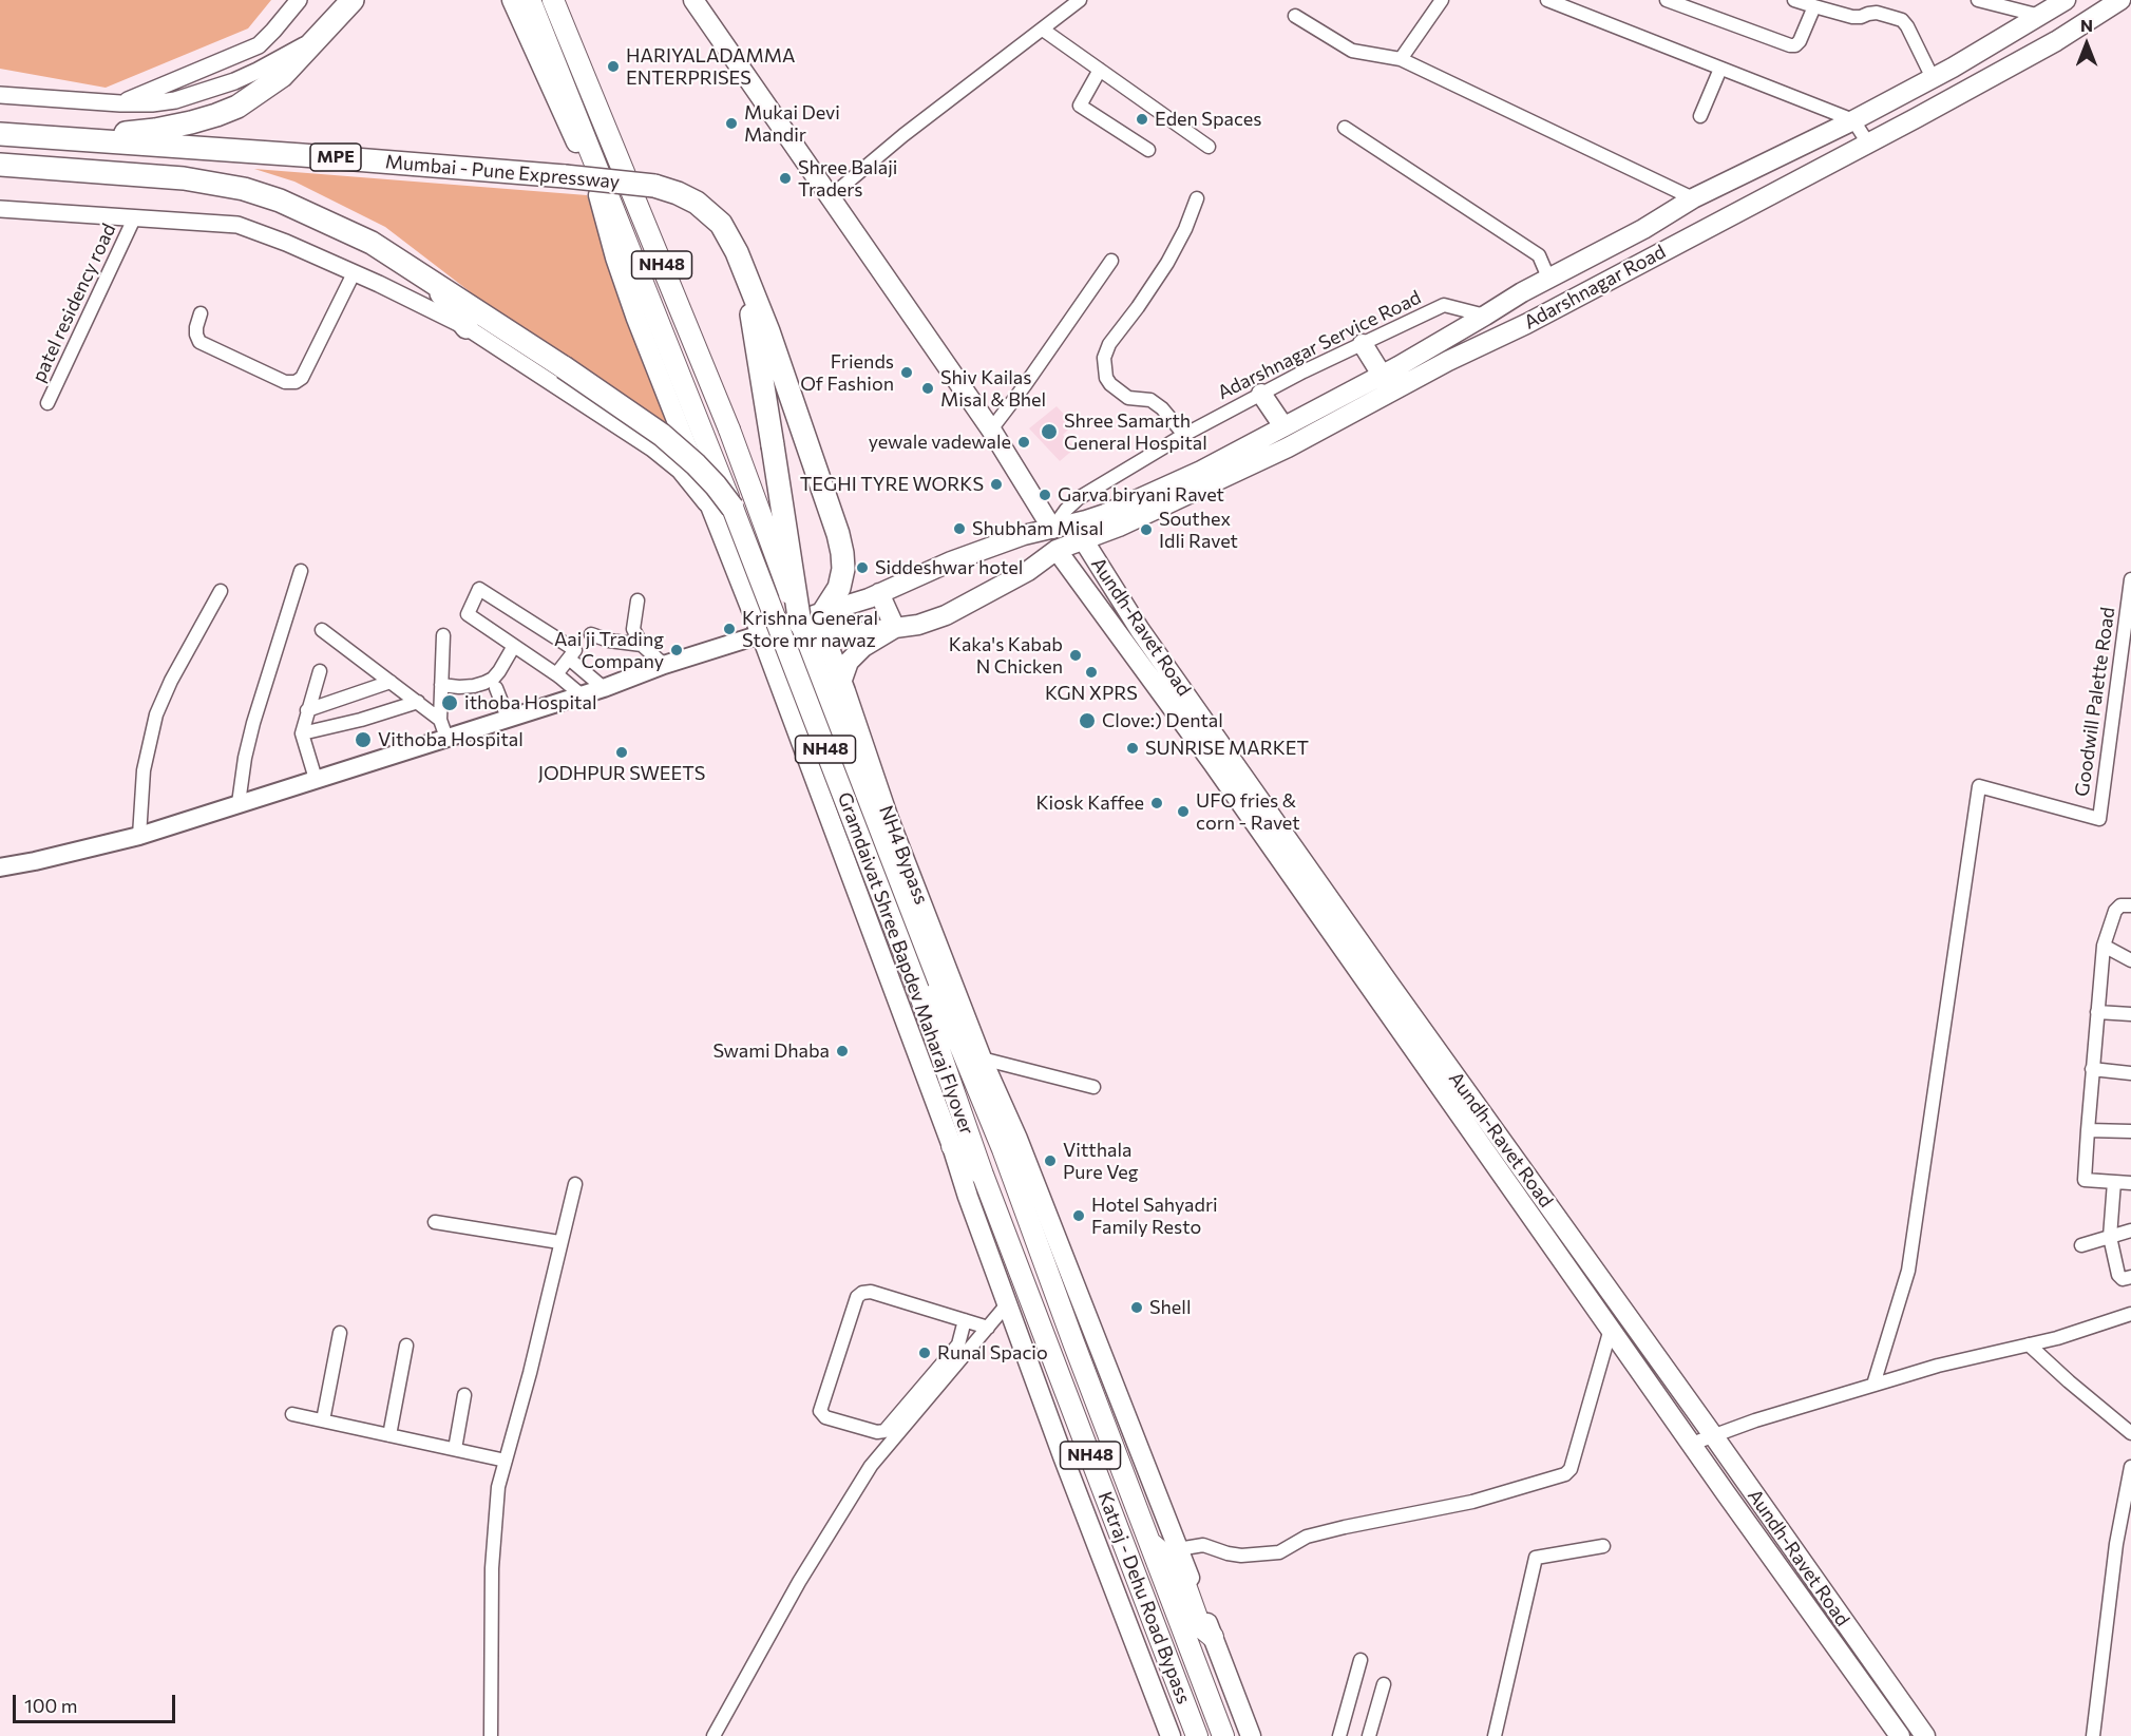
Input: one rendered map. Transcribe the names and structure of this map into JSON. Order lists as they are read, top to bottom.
{
  "streets": {
    "highway": [
      "MPE",
      "Mumbai - Pune Expressway",
      "NH48",
      "Gramdaivat Shree Bapdev Maharaj Flyover",
      "Katraj - Dehu Road Bypass"
    ],
    "main road": ["Adarshnagar Road", "Aundh-Ravet Road", "NH4 Bypass"],
    "street": ["patel residency road", "Adarshnagar Service Road", "Goodwill Palette Road"]
  },
  "crossings": [
    ["MPE", "Mumbai - Pune Expressway"],
    ["MPE", "Adarshnagar Road"],
    ["MPE", "NH4 Bypass"],
    ["MPE", "Gramdaivat Shree Bapdev Maharaj Flyover"],
    ["NH48", "Gramdaivat Shree Bapdev Maharaj Flyover"],
    ["NH48", "Katraj - Dehu Road Bypass"],
    ["Adarshnagar Road", "Adarshnagar Service Road"],
    ["Adarshnagar Road", "Aundh-Ravet Road"],
    ["Adarshnagar Road", "NH4 Bypass"],
    ["Adarshnagar Road", "Gramdaivat Shree Bapdev Maharaj Flyover"],
    ["NH4 Bypass", "Gramdaivat Shree Bapdev Maharaj Flyover"],
    ["NH4 Bypass", "Katraj - Dehu Road Bypass"],
    ["Gramdaivat Shree Bapdev Maharaj Flyover", "Katraj - Dehu Road Bypass"]
  ],
  "places": [
    "HARIYALADAMMA ENTERPRISES",
    "Eden Spaces",
    "Mukai Devi Mandir",
    "Shree Balaji Traders",
    "Friends Of Fashion",
    "Shiv Kailas Misal & Bhel",
    "Shree Samarth General Hospital",
    "yewale vadewale",
    "TEGHI TYRE WORKS",
    "Garva biryani Ravet",
    "Shubham Misal",
    "Southex Idli Ravet",
    "Siddeshwar hotel",
    "Krishna General Store mr nawaz",
    "Aai ji Trading Company",
    "Kaka's Kabab N Chicken",
    "KGN XPRS",
    "ithoba Hospital",
    "Clove:) Dental",
    "Vithoba Hospital",
    "SUNRISE MARKET",
    "JODHPUR SWEETS",
    "Kiosk Kaffee",
    "UFO fries & corn - Ravet",
    "Swami Dhaba",
    "Vitthala Pure Veg",
    "Hotel Sahyadri Family Resto",
    "Shell",
    "Runal Spacio"
  ],
  "scale_bar": "100 m",
  "north": "top"
}
